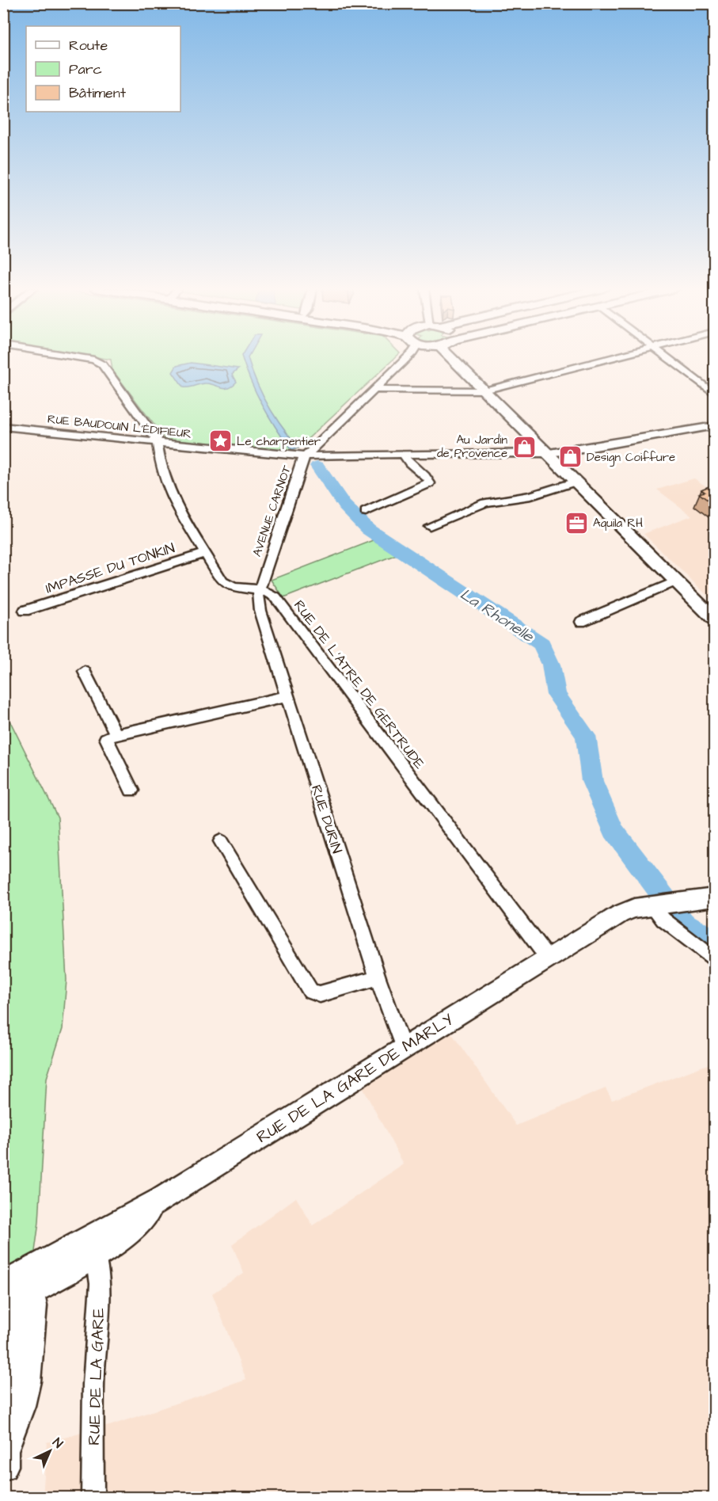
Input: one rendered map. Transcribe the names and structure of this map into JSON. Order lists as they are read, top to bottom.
{
  "streets": {
    "main road": ["RUE DE LA GARE DE MARLY"],
    "street": [
      "RUE BAUDOUIN L'ÉDIFIEUR",
      "AVENUE CARNOT",
      "IMPASSE DU TONKIN",
      "RUE DE L'ATRE DE GERTRUDE",
      "RUE DURIN",
      "RUE DE LA GARE"
    ]
  },
  "crossings": [
    ["RUE BAUDOUIN L'ÉDIFIEUR", "AVENUE CARNOT"],
    ["RUE BAUDOUIN L'ÉDIFIEUR", "RUE DE L'ATRE DE GERTRUDE"],
    ["AVENUE CARNOT", "RUE DE L'ATRE DE GERTRUDE"],
    ["AVENUE CARNOT", "RUE DURIN"],
    ["IMPASSE DU TONKIN", "RUE DE L'ATRE DE GERTRUDE"],
    ["RUE DE L'ATRE DE GERTRUDE", "RUE DURIN"],
    ["RUE DE L'ATRE DE GERTRUDE", "RUE DE LA GARE DE MARLY"],
    ["RUE DURIN", "RUE DE LA GARE DE MARLY"],
    ["RUE DE LA GARE DE MARLY", "RUE DE LA GARE"]
  ],
  "water": ["La Rhonelle"],
  "places": {
    "place": ["Le charpentier"],
    "shop": ["Au Jardin de Provence", "Design Coiffure"],
    "office": ["Aquila RH"]
  },
  "legend": ["Route", "Parc", "Bâtiment"],
  "north": "top right"
}
